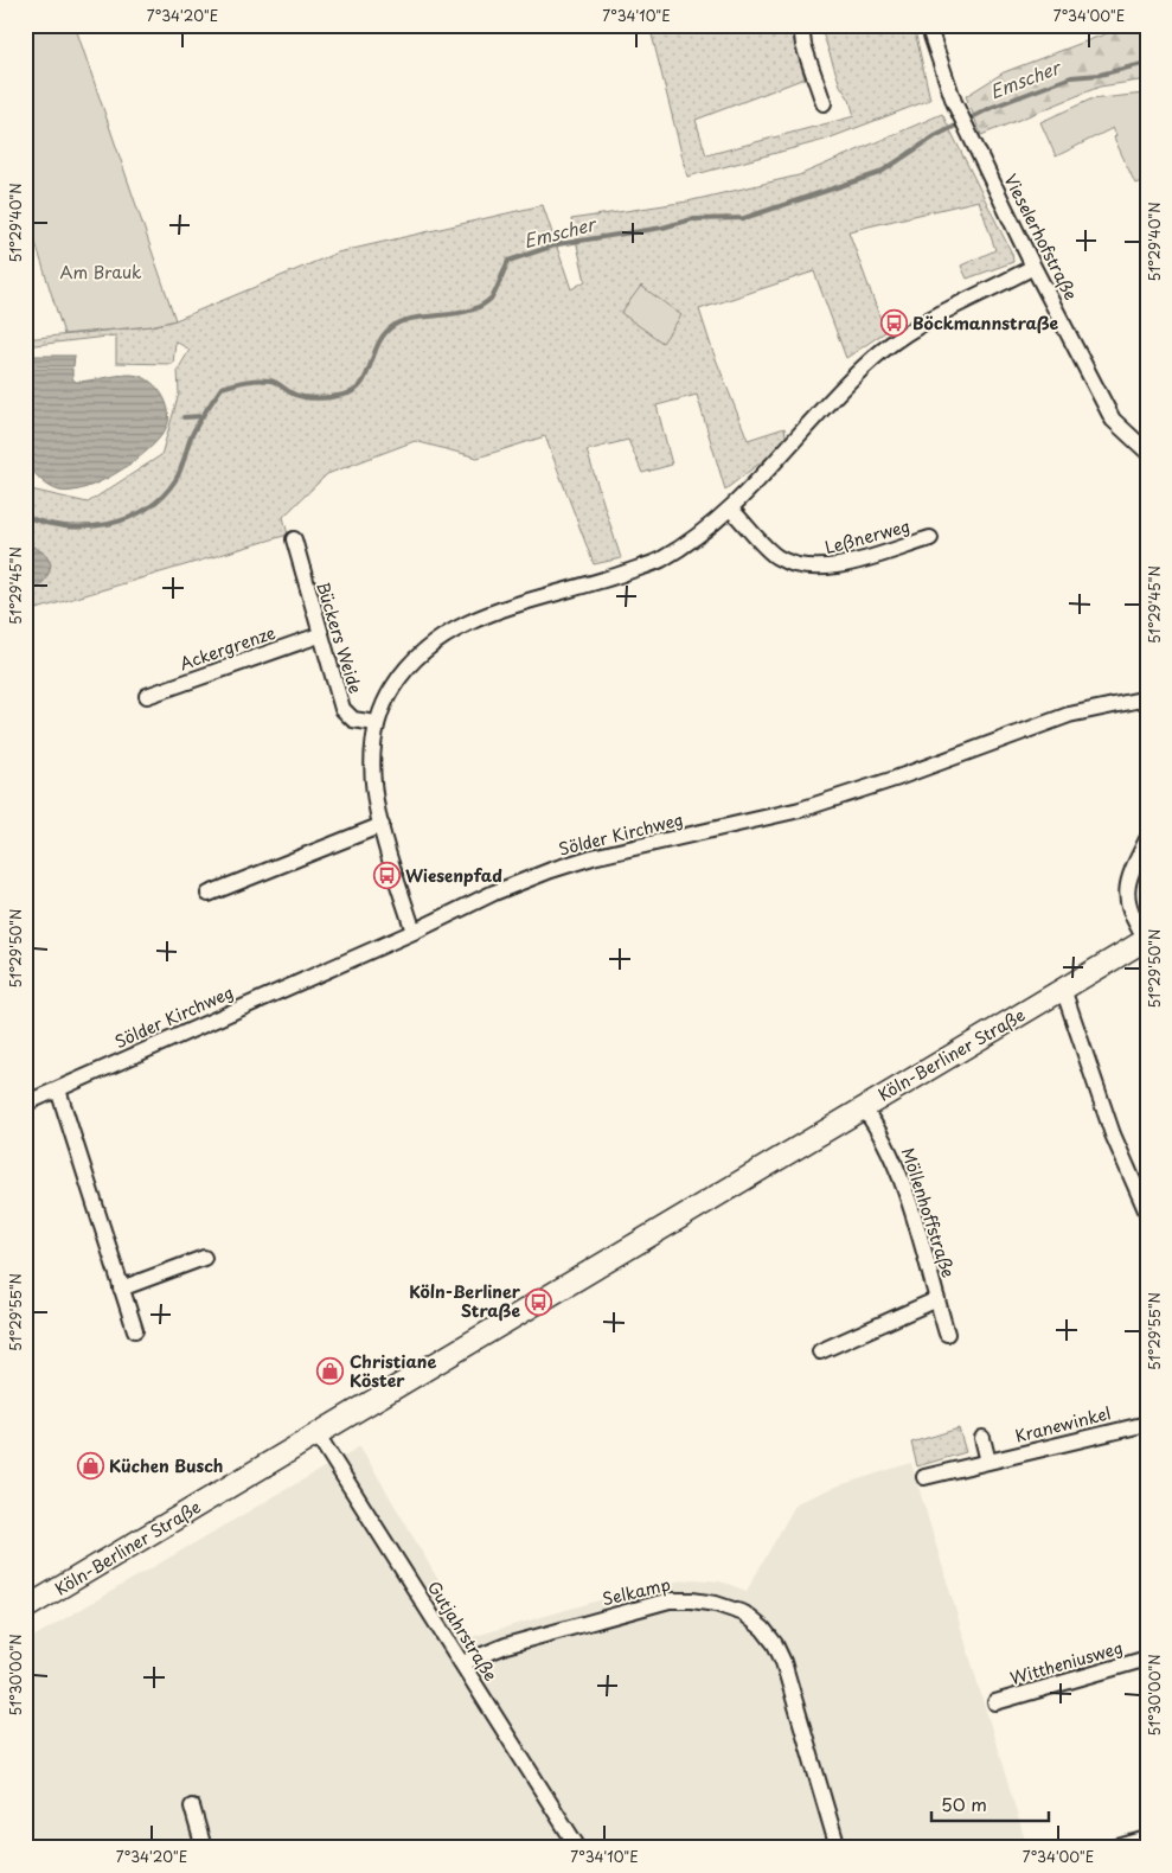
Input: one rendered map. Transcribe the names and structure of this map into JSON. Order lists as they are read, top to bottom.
{
  "streets": {
    "main road": ["Köln-Berliner Straße"],
    "street": [
      "Vieselerhofstraße",
      "Leßnerweg",
      "Bückers Weide",
      "Ackergrenze",
      "Sölder Kirchweg",
      "Möllenhoffstraße",
      "Kranewinkel",
      "Selkamp",
      "Gutjahrstraße",
      "Wittheniusweg"
    ]
  },
  "crossings": [
    ["Bückers Weide", "Ackergrenze"],
    ["Köln-Berliner Straße", "Möllenhoffstraße"],
    ["Köln-Berliner Straße", "Gutjahrstraße"],
    ["Selkamp", "Gutjahrstraße"]
  ],
  "water": ["Emscher"],
  "parks": ["Am Brauk"],
  "places": {
    "bus stop": ["Böckmannstraße", "Wiesenpfad", "Köln-Berliner Straße"],
    "shop": ["Christiane Köster", "Küchen Busch"]
  },
  "scale_bar": "50 m",
  "coordinates": [
    "7°34'20\"E",
    "7°34'10\"E",
    "7°34'00\"E",
    "51°29'40\"N",
    "51°29'45\"N",
    "51°29'50\"N",
    "51°29'55\"N",
    "51°30'00\"N"
  ]
}
